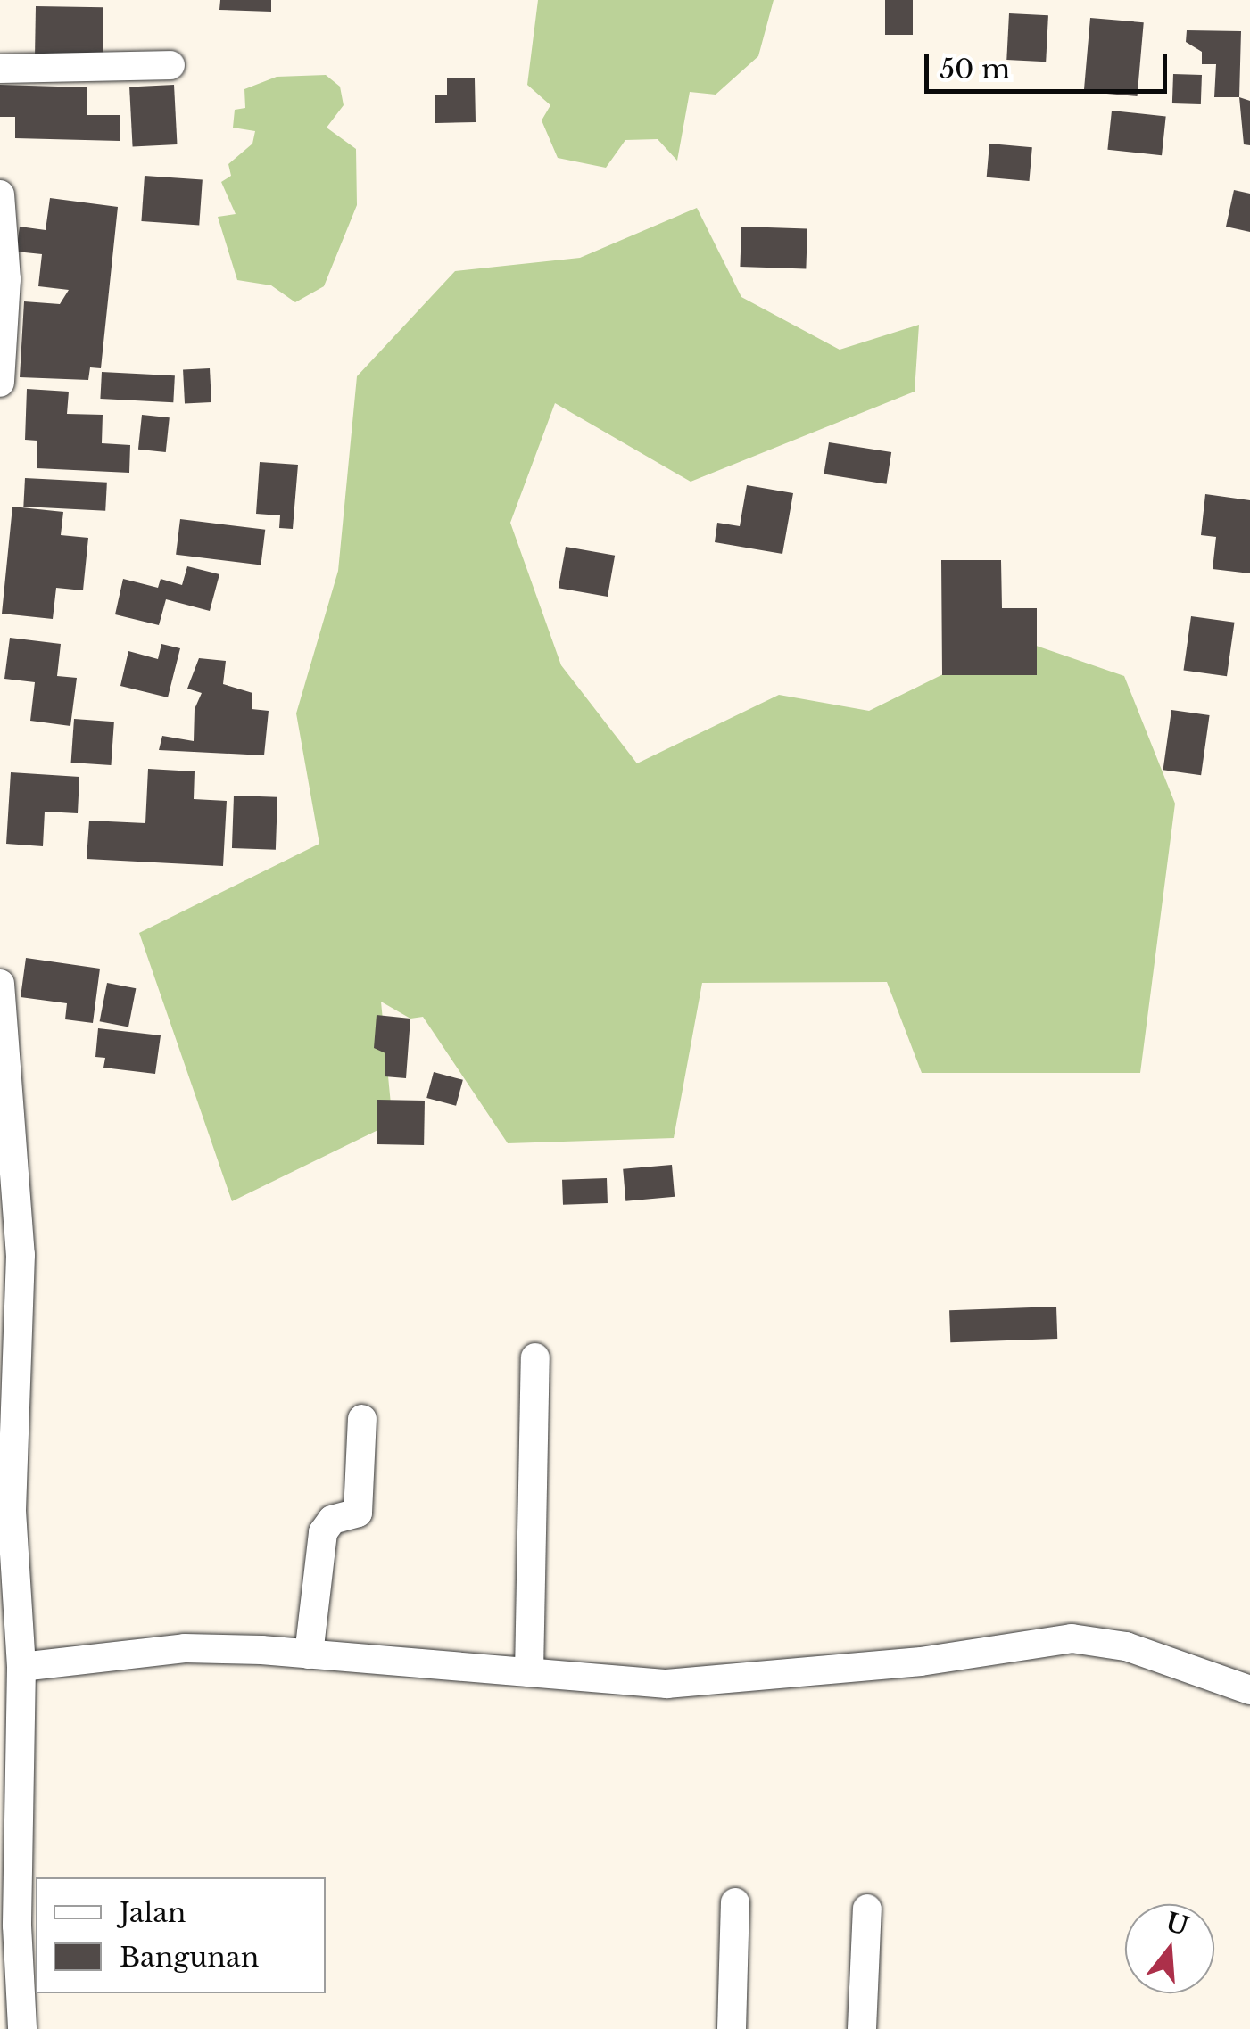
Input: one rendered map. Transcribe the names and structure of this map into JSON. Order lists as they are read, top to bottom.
{
  "legend": ["Jalan", "Bangunan"],
  "scale_bar": "50 m",
  "north": "top"
}
